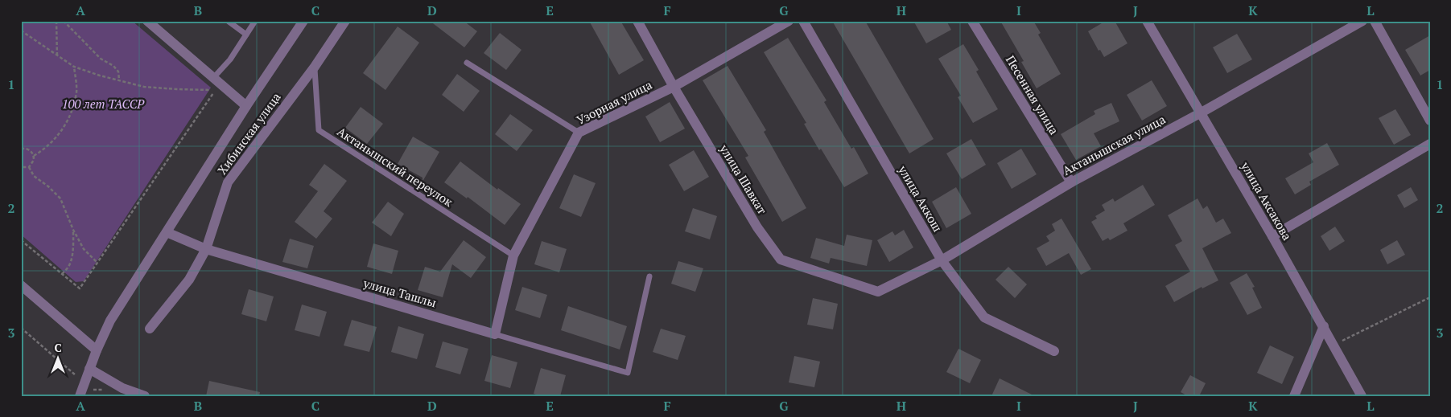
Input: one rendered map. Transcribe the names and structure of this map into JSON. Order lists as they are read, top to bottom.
{
  "streets": {
    "street": [
      "Песенная улица",
      "Узорная улица",
      "Хибинская улица",
      "Актанышская улица",
      "улица Шавкат",
      "улица Аккош",
      "улица Аксакова",
      "улица Ташлы"
    ],
    "lane": ["Актанышский переулок"]
  },
  "crossings": [
    ["Песенная улица", "Актанышская улица"],
    ["Узорная улица", "Актанышский переулок"],
    ["Узорная улица", "улица Шавкат"],
    ["Узорная улица", "улица Ташлы"],
    ["Хибинская улица", "Актанышский переулок"],
    ["Хибинская улица", "улица Ташлы"],
    ["Актанышская улица", "улица Шавкат"],
    ["Актанышская улица", "улица Аккош"],
    ["Актанышская улица", "улица Аксакова"]
  ],
  "parks": ["100 лет ТАССР"],
  "north": "top",
  "grid": {
    "columns": [
      "A",
      "B",
      "C",
      "D",
      "E",
      "F",
      "G",
      "H",
      "I",
      "J",
      "K",
      "L"
    ],
    "rows": ["1", "2", "3"]
  }
}
